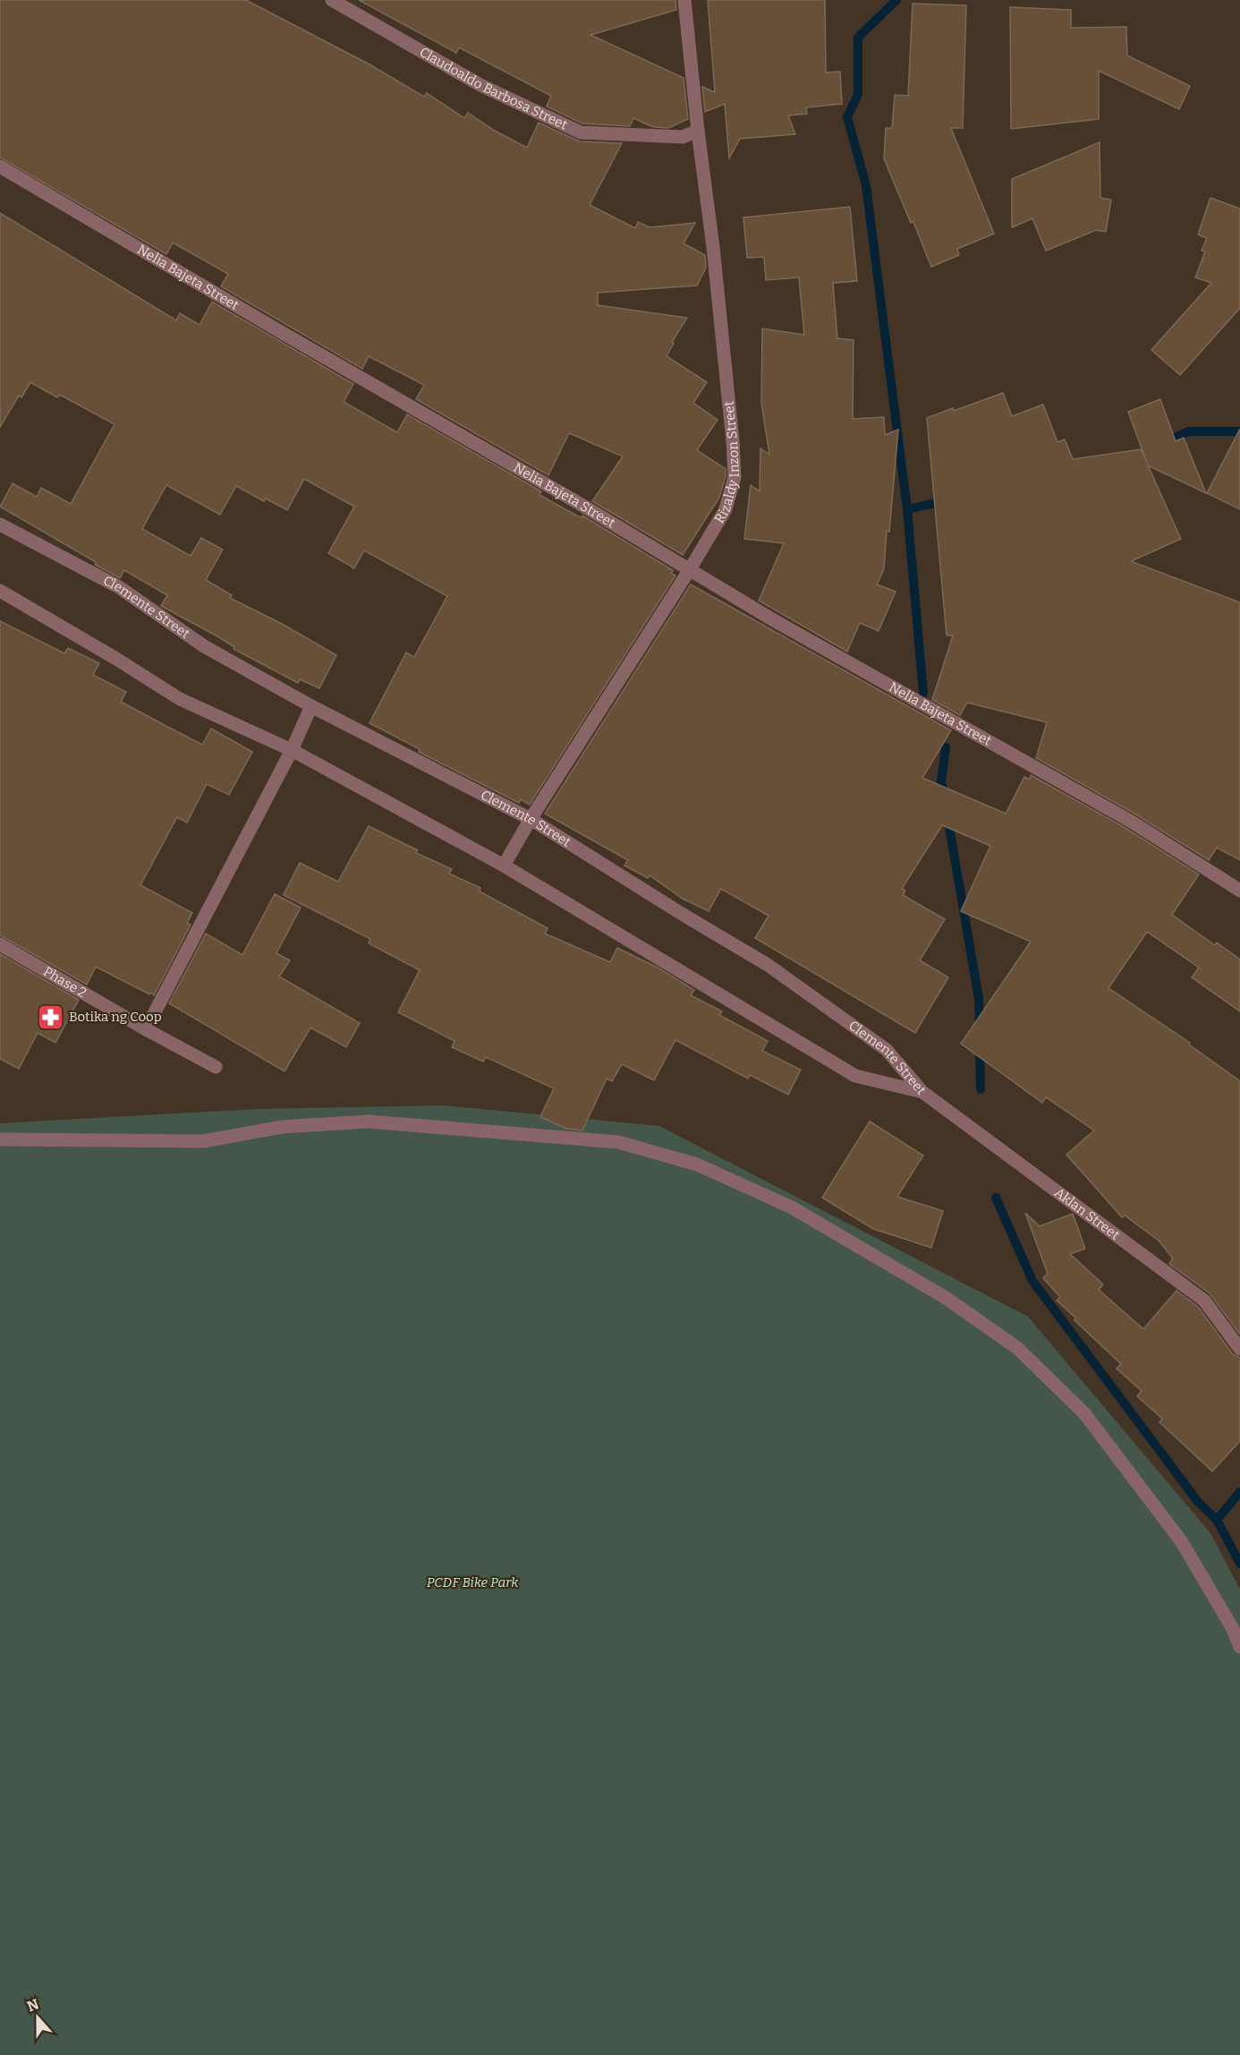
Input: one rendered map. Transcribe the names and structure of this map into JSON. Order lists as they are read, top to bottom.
{
  "streets": {
    "street": [
      "Claudoaldo Barbosa Street",
      "Nelia Bajeta Street",
      "Rizaldy Inzon Street",
      "Clemente Street",
      "Phase 2",
      "Aklan Street"
    ]
  },
  "crossings": [
    ["Claudoaldo Barbosa Street", "Rizaldy Inzon Street"],
    ["Nelia Bajeta Street", "Rizaldy Inzon Street"],
    ["Rizaldy Inzon Street", "Clemente Street"],
    ["Clemente Street", "Aklan Street"]
  ],
  "parks": ["PCDF Bike Park"],
  "places": {
    "pharmacy": ["Botika ng Coop"]
  },
  "north": "top"
}
